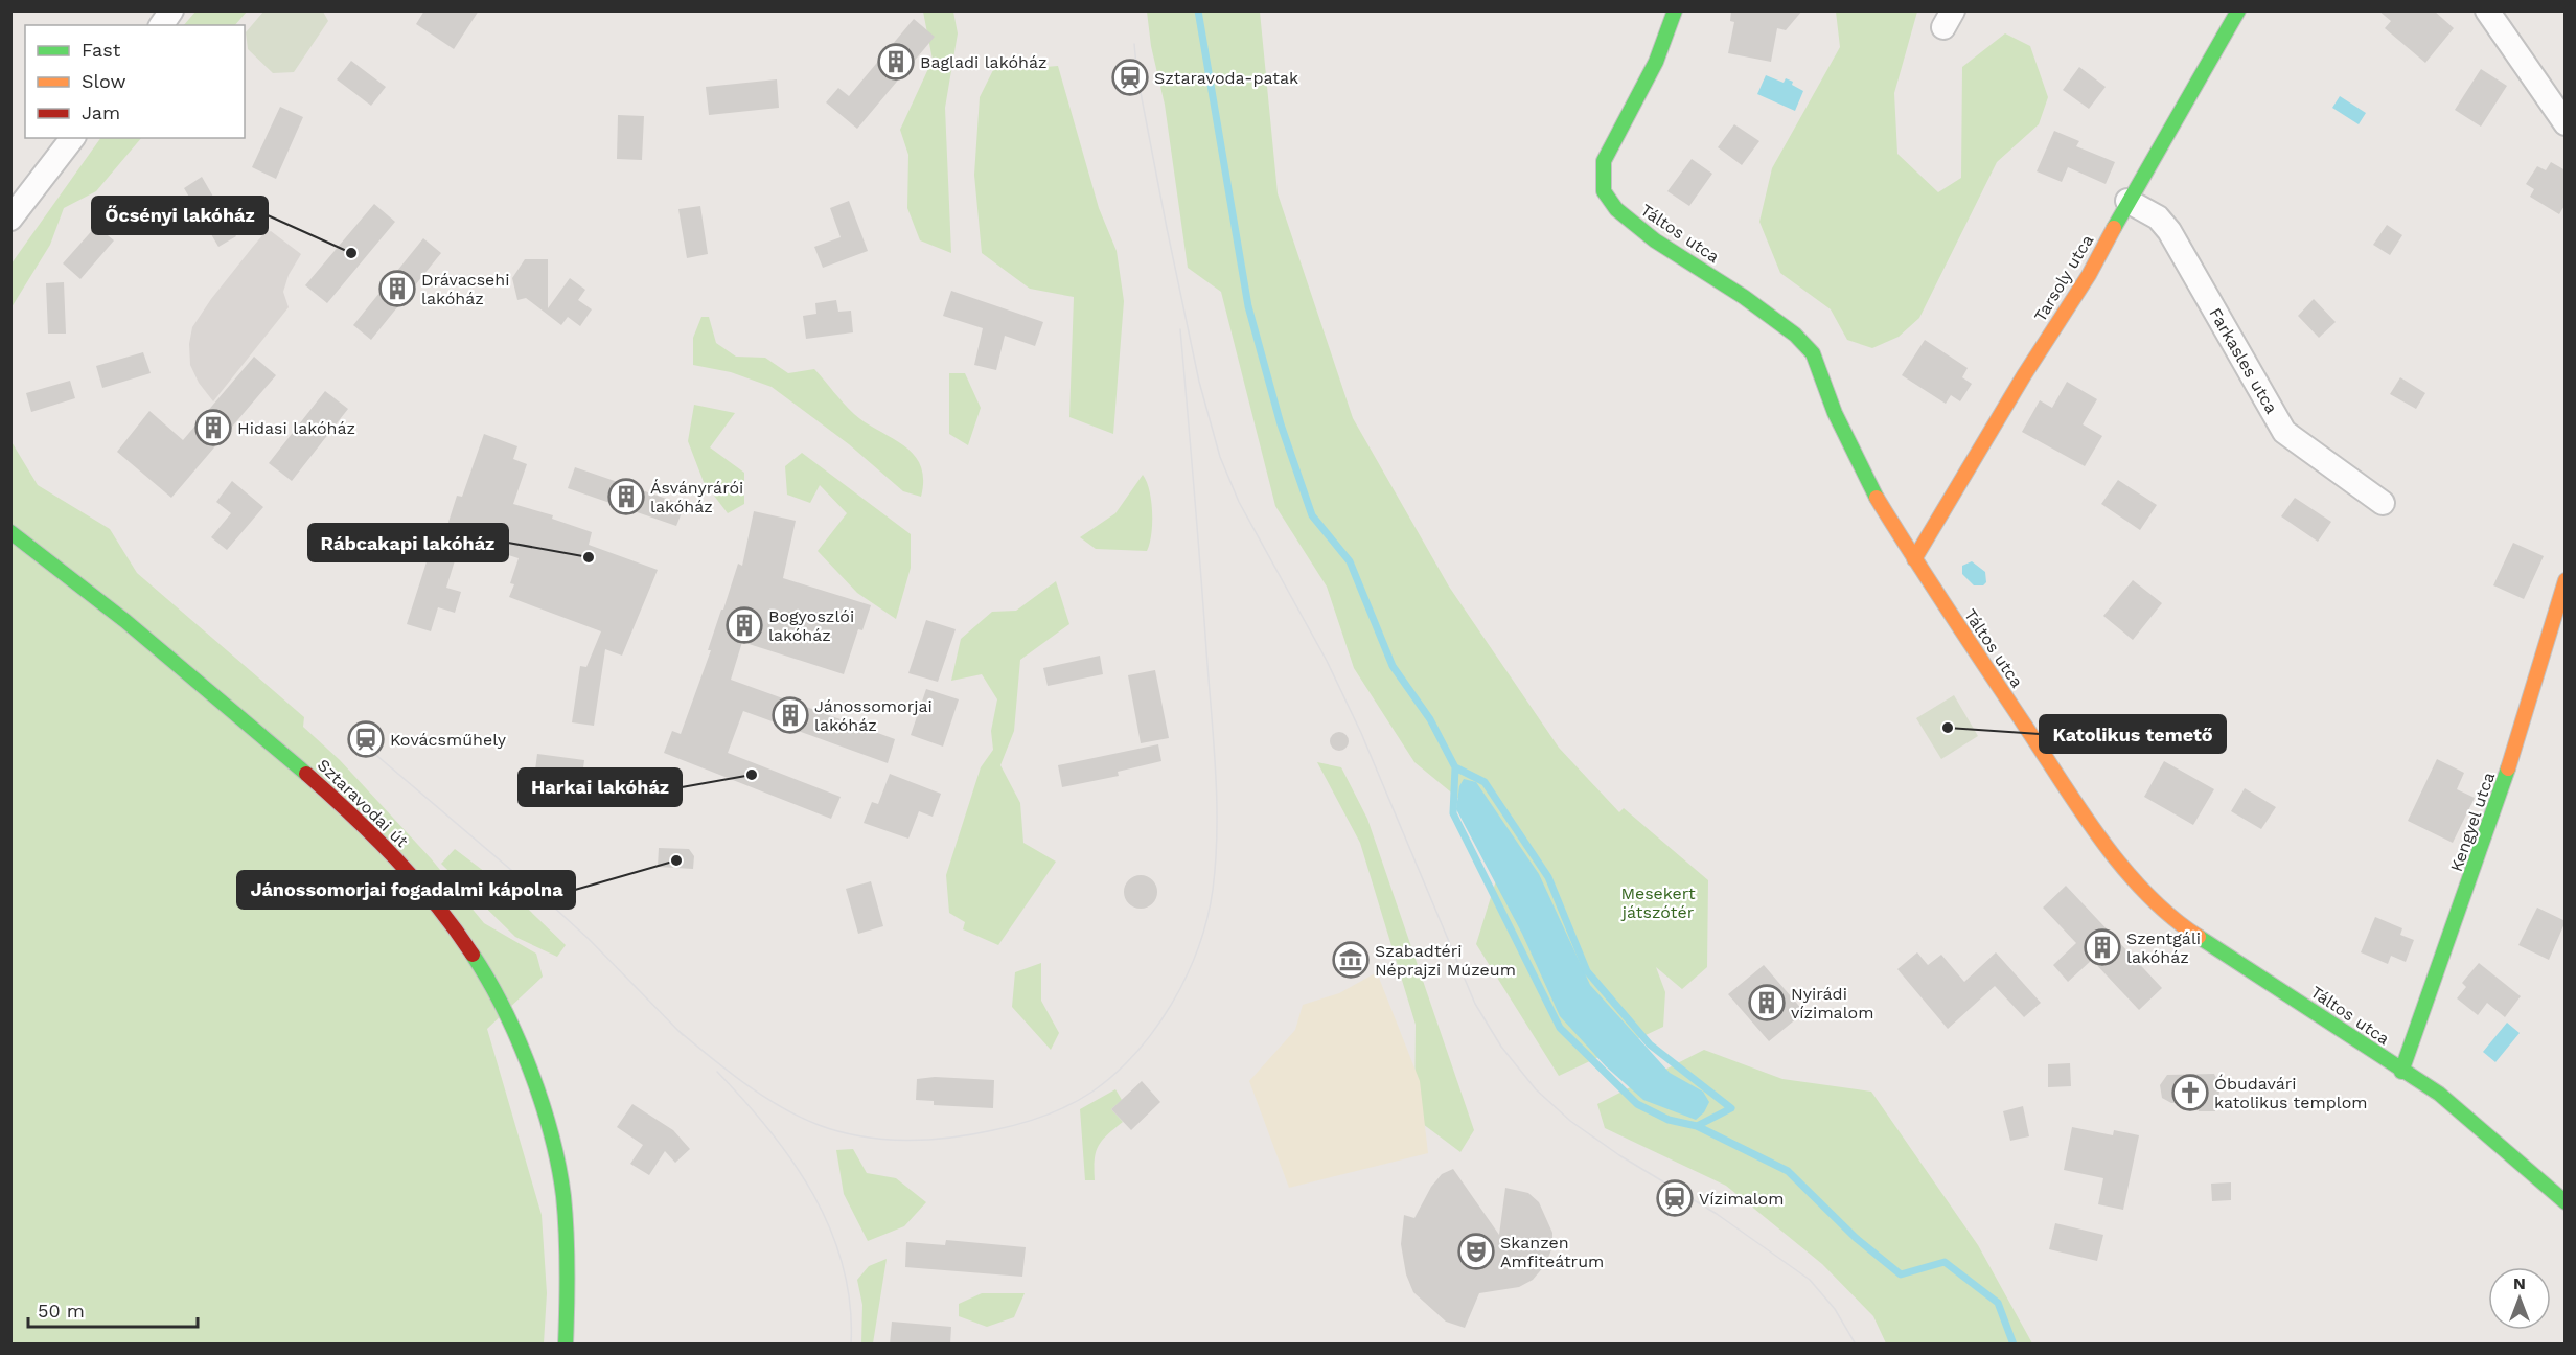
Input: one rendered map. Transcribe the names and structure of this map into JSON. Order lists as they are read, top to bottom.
{
  "streets": {
    "street": [
      "Táltos utca",
      "Tarsoly utca",
      "Farkasles utca",
      "Sztaravodai út",
      "Kengyel utca"
    ]
  },
  "crossings": [
    ["Táltos utca", "Tarsoly utca"],
    ["Táltos utca", "Kengyel utca"],
    ["Tarsoly utca", "Farkasles utca"]
  ],
  "parks": ["Mesekert játszótér"],
  "places": {
    "building": [
      "Bagladi lakóház",
      "Drávacsehi lakóház",
      "Hidasi lakóház",
      "Ásványrárói lakóház",
      "Bogyoszlói lakóház",
      "Jánossomorjai lakóház",
      "Szentgáli lakóház",
      "Nyirádi vízimalom"
    ],
    "station": ["Sztaravoda-patak", "Kovácsműhely", "Vízimalom"],
    "other": [
      "Őcsényi lakóház",
      "Rábcakapi lakóház",
      "Katolikus temető",
      "Harkai lakóház",
      "Jánossomorjai fogadalmi kápolna"
    ],
    "museum": ["Szabadtéri Néprajzi Múzeum"],
    "church": ["Óbudavári katolikus templom"],
    "theatre": ["Skanzen Amfiteátrum"]
  },
  "legend": ["Fast", "Slow", "Jam"],
  "scale_bar": "50 m",
  "north": "top"
}
